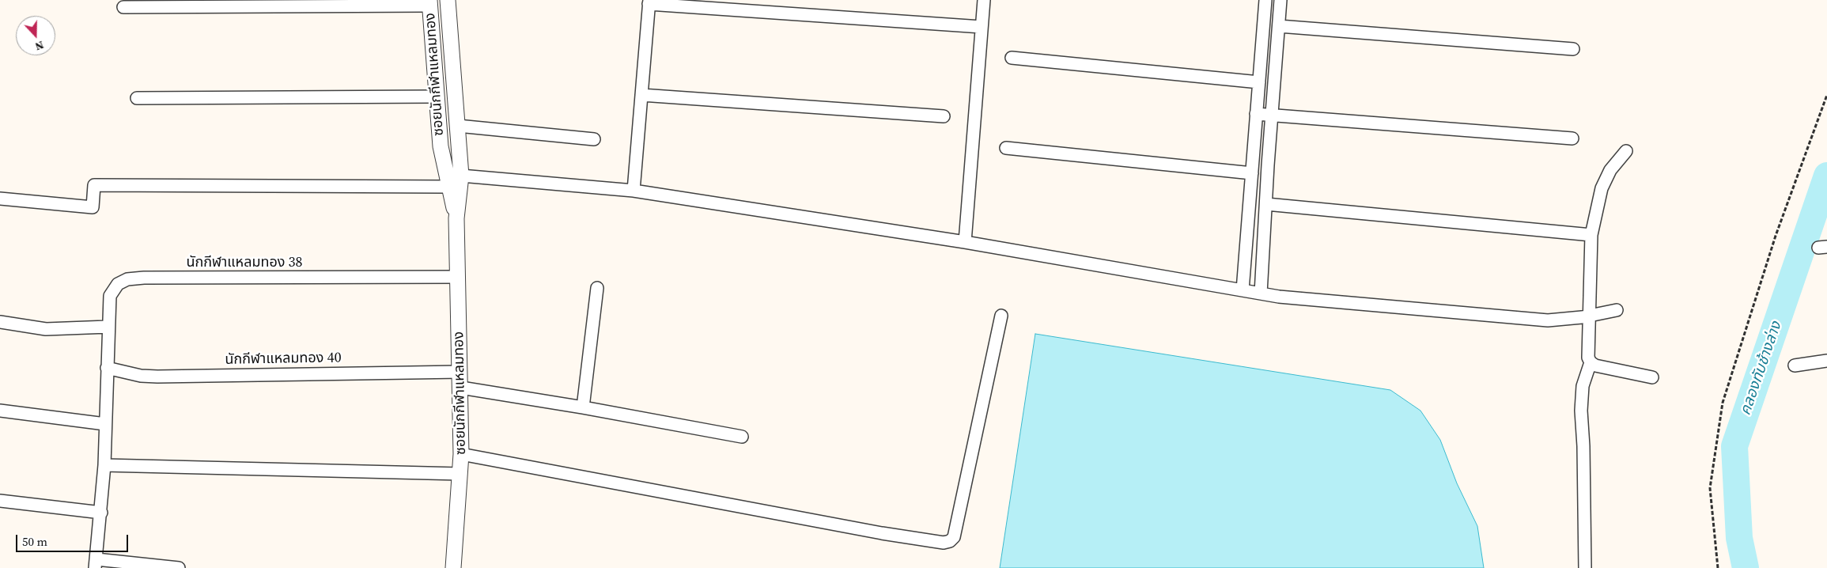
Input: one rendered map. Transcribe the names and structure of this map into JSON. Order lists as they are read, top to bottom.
{
  "streets": {
    "street": ["ซอยนักกีฬาแหลมทอง", "นักกีฬาแหลมทอง 38", "นักกีฬาแหลมทอง 40"]
  },
  "crossings": [
    ["ซอยนักกีฬาแหลมทอง", "นักกีฬาแหลมทอง 38"],
    ["ซอยนักกีฬาแหลมทอง", "นักกีฬาแหลมทอง 40"],
    ["นักกีฬาแหลมทอง 38", "นักกีฬาแหลมทอง 40"]
  ],
  "water": ["คลองทับช้างล่าง"],
  "scale_bar": "50 m",
  "north": "bottom"
}
